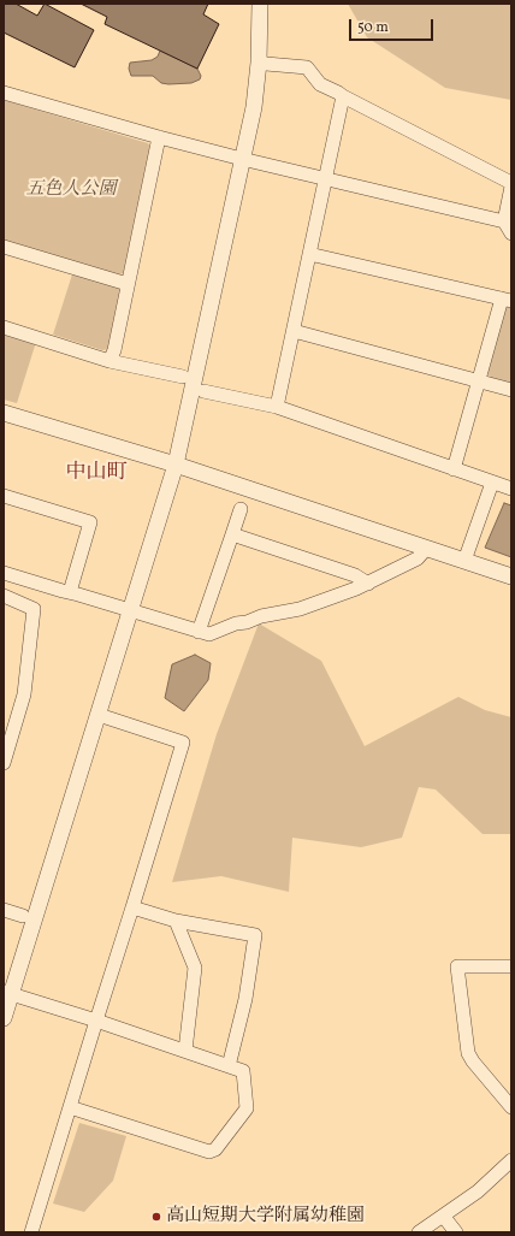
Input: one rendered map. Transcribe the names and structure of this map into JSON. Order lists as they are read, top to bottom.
{
  "districts": ["中山町"],
  "parks": ["五色人公園"],
  "places": ["高山短期大学附属幼稚園"],
  "scale_bar": "50 m"
}
